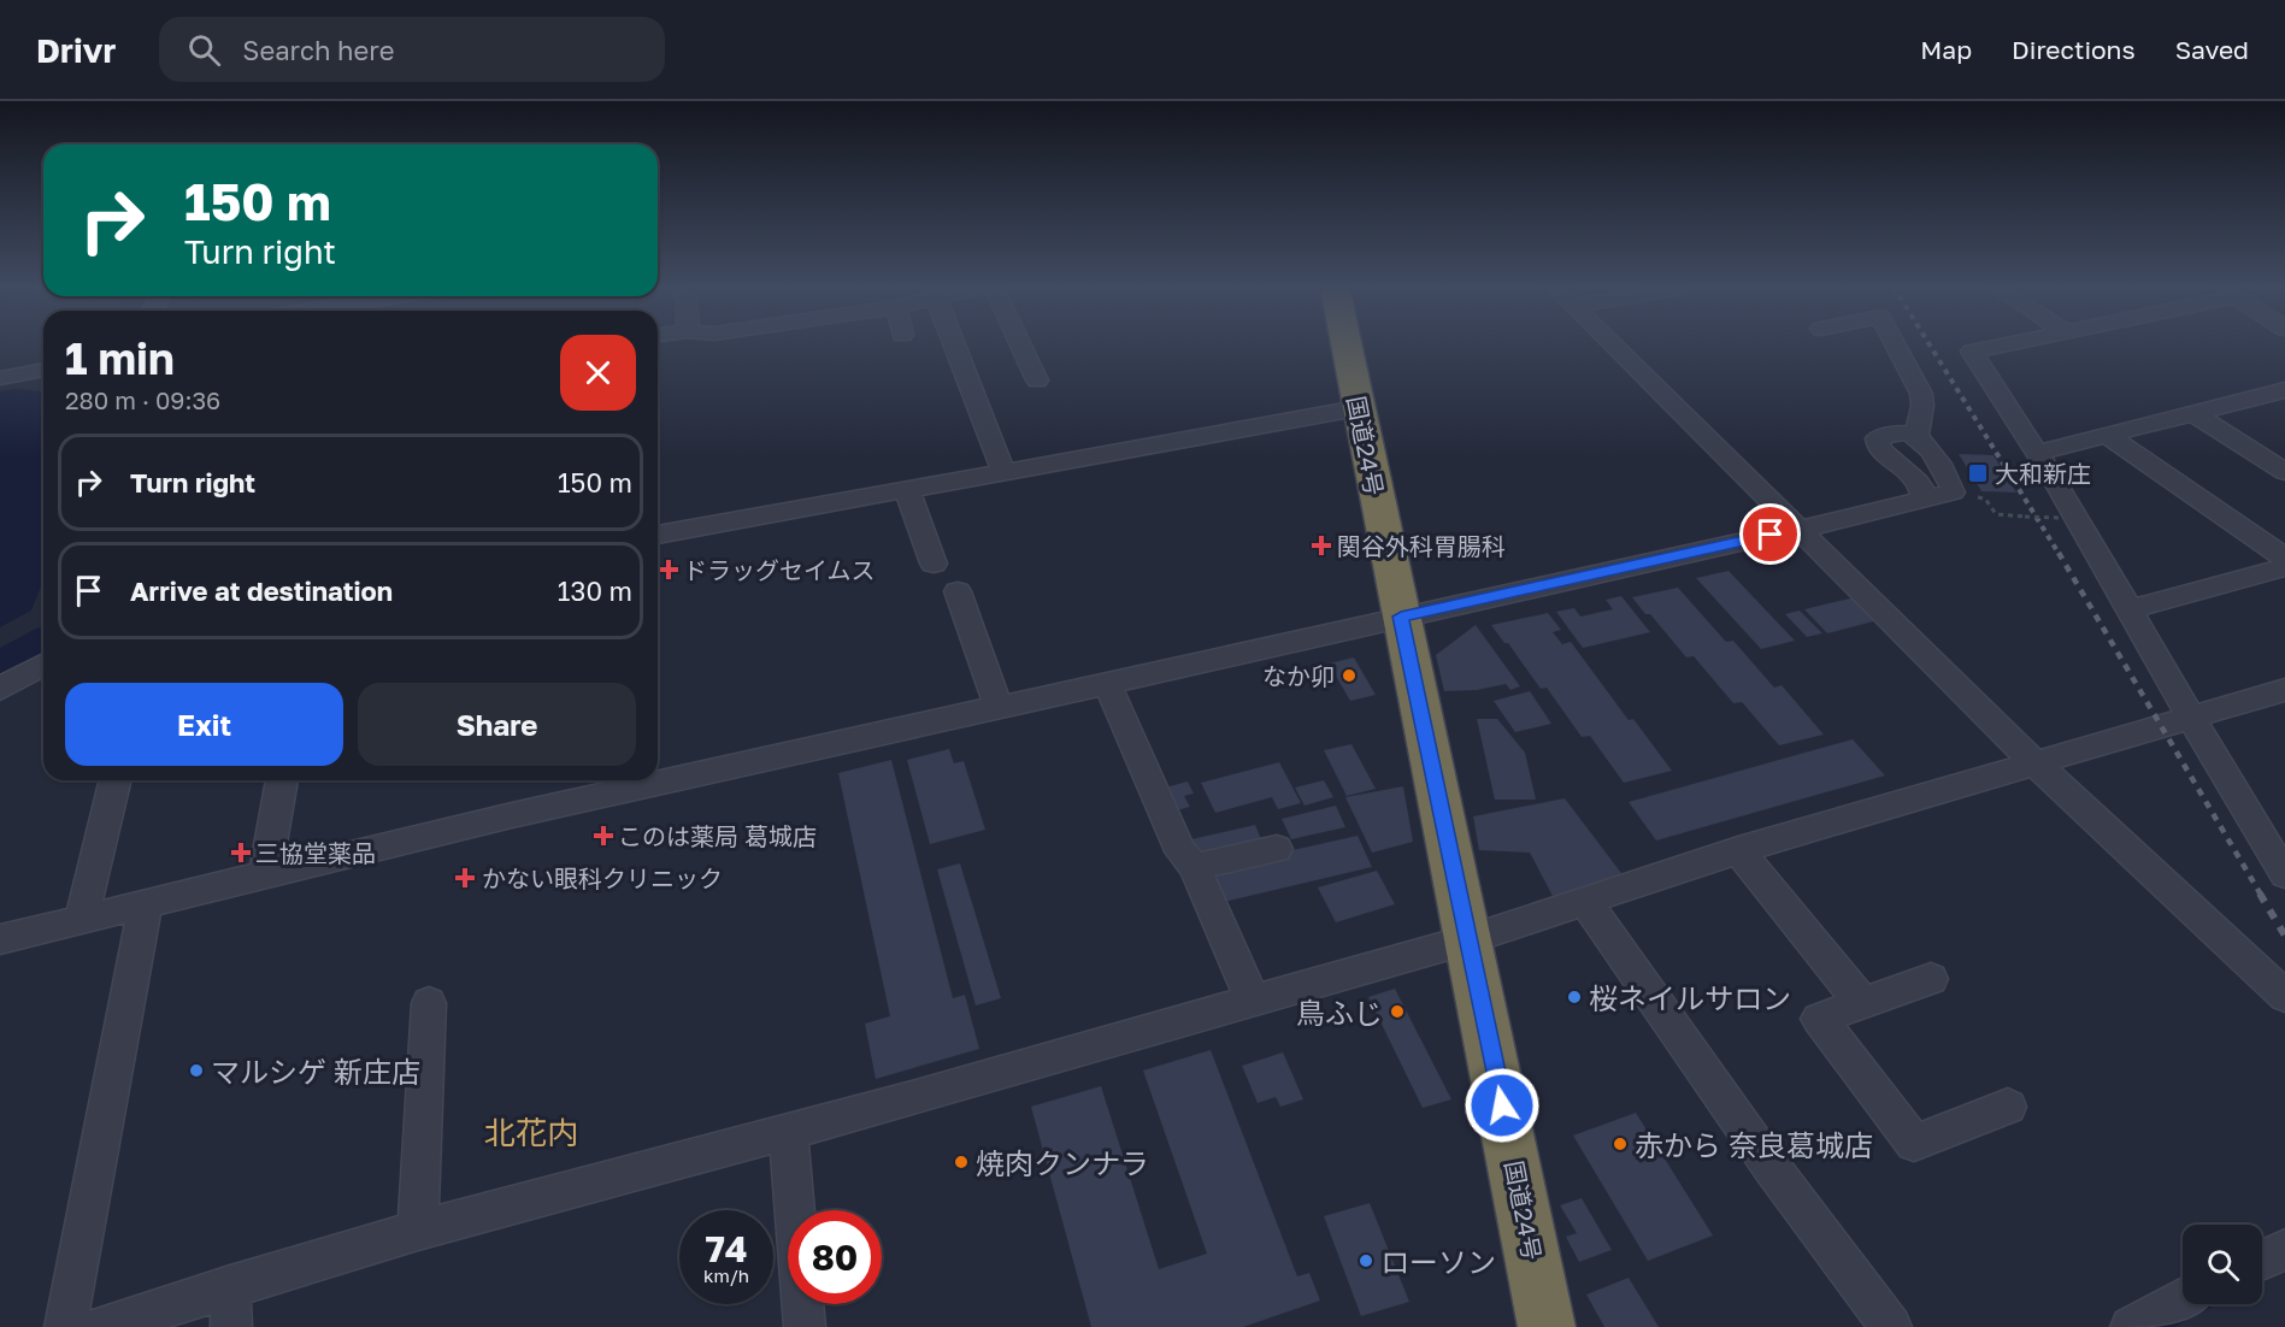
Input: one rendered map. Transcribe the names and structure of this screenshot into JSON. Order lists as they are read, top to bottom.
{
  "streets": {
    "highway": ["国道24号"]
  },
  "districts": ["北花内"],
  "places": {
    "transit": ["大和新庄"],
    "health": [
      "関谷外科胃腸科",
      "ドラッグセイムス",
      "このは薬局 葛城店",
      "三協堂薬品",
      "かない眼科クリニック"
    ],
    "other": [
      "なか卯",
      "桜ネイルサロン",
      "鳥ふじ",
      "マルシゲ 新庄店",
      "赤から 奈良葛城店",
      "焼肉クンナラ",
      "ローソン"
    ]
  },
  "page": {
    "header": "Drivr",
    "search": "Search here",
    "nav": ["Map", "Directions", "Saved"],
    "turn": ["150 m", "Turn right"],
    "heading": ["1 min", "280 m · 09:36"],
    "list": [
      {
        "name": "Turn right",
        "value": "150 m"
      },
      {
        "name": "Arrive at destination",
        "value": "130 m"
      }
    ],
    "buttons": ["Exit", "Share"],
    "speed": "74 km/h",
    "limit": "80"
  }
}
